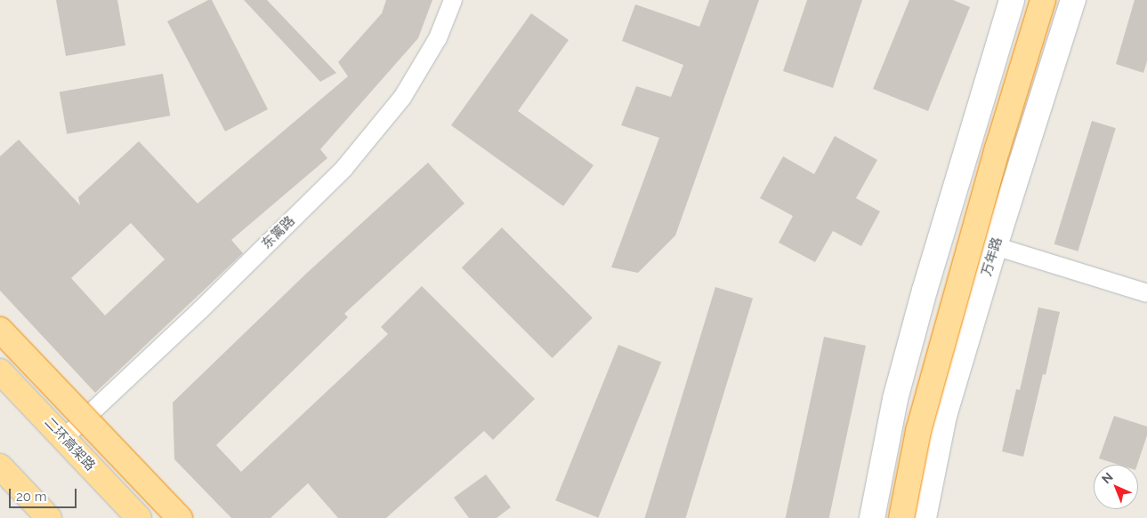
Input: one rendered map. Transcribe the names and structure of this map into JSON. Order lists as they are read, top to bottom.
{
  "streets": {
    "highway": ["二环高架路"],
    "main road": ["万年路"],
    "street": ["东篱路"]
  },
  "scale_bar": "20 m",
  "north": "top left"
}
